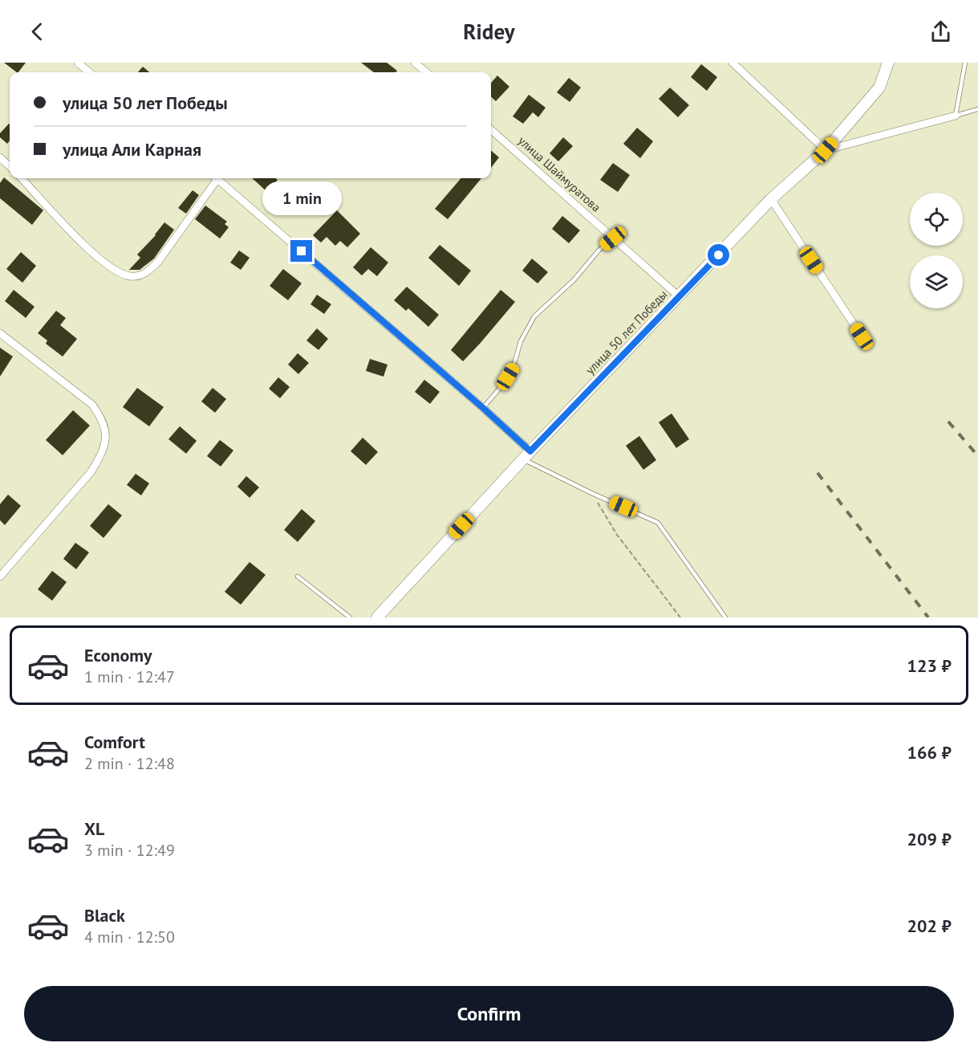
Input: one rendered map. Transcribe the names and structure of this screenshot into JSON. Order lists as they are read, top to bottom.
{
  "streets": {
    "street": ["улица Шаймуратова", "улица 50 лет Победы"]
  },
  "crossings": [
    ["улица Шаймуратова", "улица 50 лет Победы"]
  ],
  "page": {
    "header": "Ridey",
    "banner": ["улица 50 лет Победы", "улица Али Карная"],
    "bubble": "1 min",
    "list": [
      {
        "name": "Economy",
        "note": "1 min · 12:47",
        "value": "123 ₽"
      },
      {
        "name": "Comfort",
        "note": "2 min · 12:48",
        "value": "166 ₽"
      },
      {
        "name": "XL",
        "note": "3 min · 12:49",
        "value": "209 ₽"
      },
      {
        "name": "Black",
        "note": "4 min · 12:50",
        "value": "202 ₽"
      }
    ],
    "buttons": "Confirm"
  }
}
